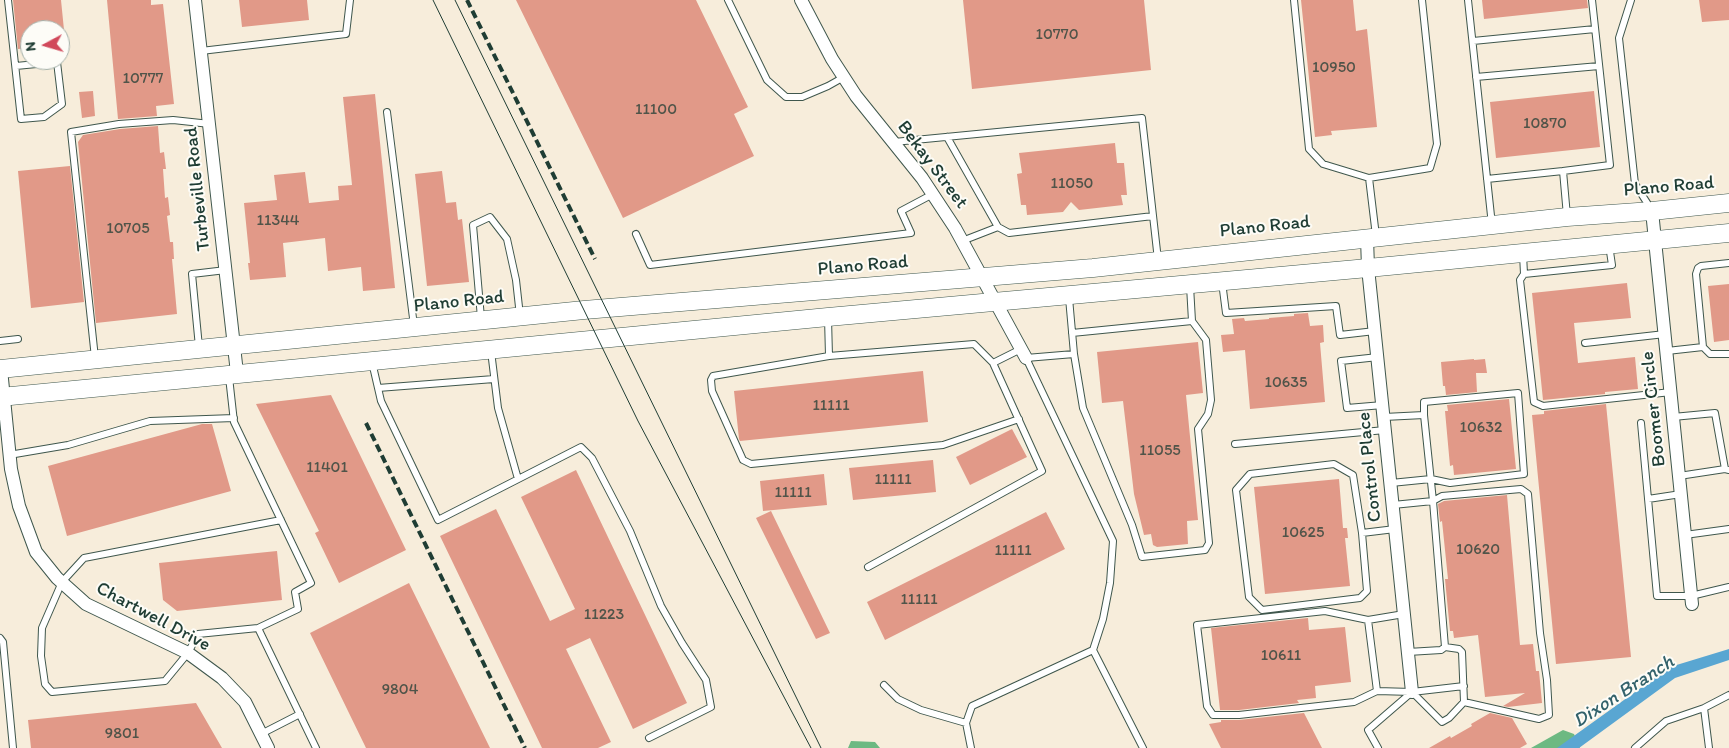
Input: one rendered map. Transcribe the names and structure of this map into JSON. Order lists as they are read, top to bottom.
{
  "streets": {
    "main road": ["Plano Road"],
    "street": [
      "Bekay Street",
      "Turbeville Road",
      "Boomer Circle",
      "Control Place",
      "Chartwell Drive"
    ]
  },
  "crossings": [
    ["Bekay Street", "Plano Road"],
    ["Plano Road", "Turbeville Road"],
    ["Plano Road", "Boomer Circle"],
    ["Plano Road", "Control Place"],
    ["Plano Road", "Chartwell Drive"]
  ],
  "water": ["Dixon Branch"],
  "house_numbers": [
    "10770",
    "10950",
    "10777",
    "11100",
    "10870",
    "11050",
    "11344",
    "10705",
    "10635",
    "11111",
    "10632",
    "11055",
    "11401",
    "11111",
    "11111",
    "10625",
    "10620",
    "11111",
    "11111",
    "11223",
    "10611",
    "9804",
    "9801"
  ],
  "north": "left"
}
